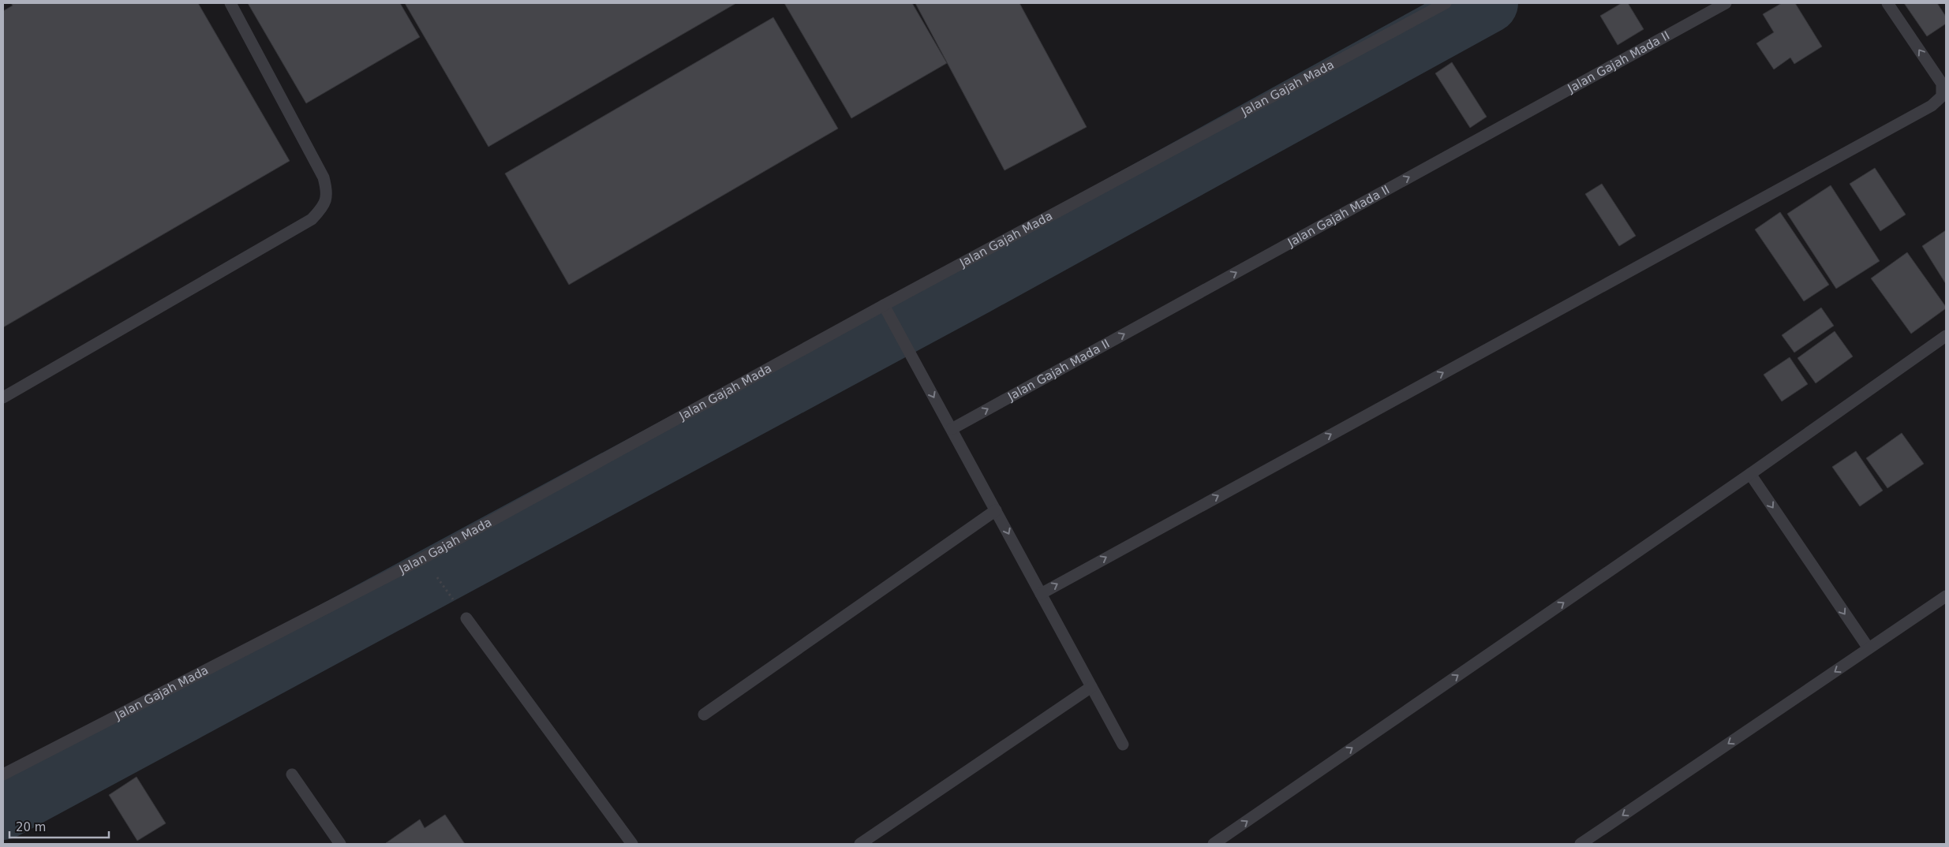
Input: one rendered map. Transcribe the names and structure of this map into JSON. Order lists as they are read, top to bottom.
{
  "streets": {
    "street": ["Jalan Gajah Mada II", "Jalan Gajah Mada"]
  },
  "one_way": ["Jalan Gajah Mada II"],
  "scale_bar": "20 m"
}
